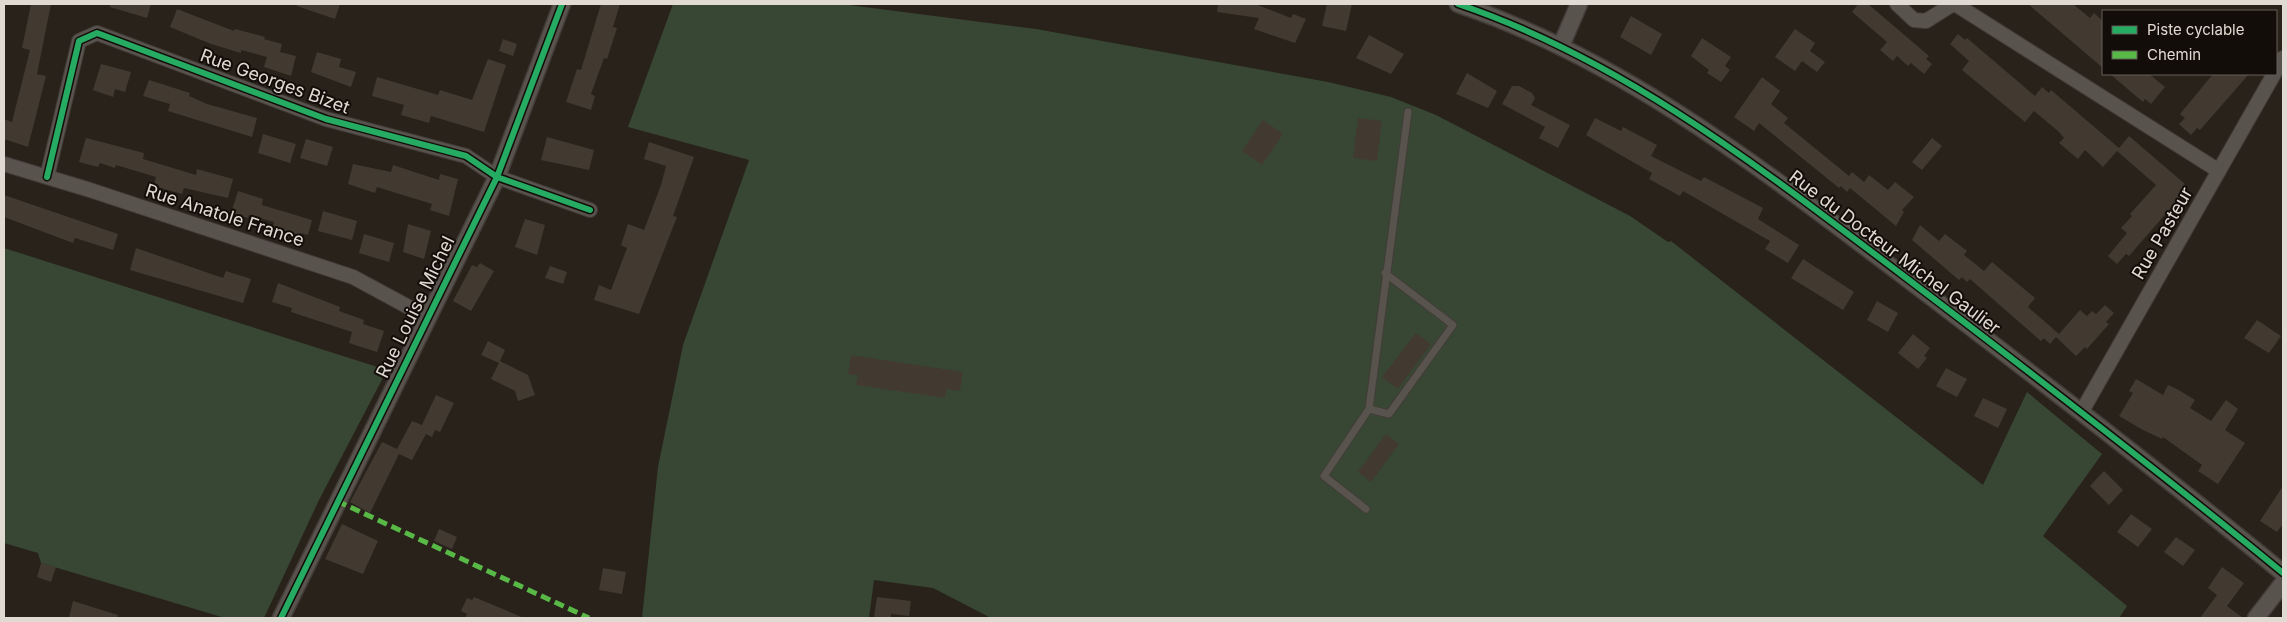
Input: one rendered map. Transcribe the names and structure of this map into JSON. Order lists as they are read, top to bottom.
{
  "streets": {
    "street": [
      "Rue Georges Bizet",
      "Rue Anatole France",
      "Rue Pasteur",
      "Rue du Docteur Michel Gaulier",
      "Rue Louise Michel"
    ]
  },
  "crossings": [
    ["Rue Georges Bizet", "Rue Anatole France"],
    ["Rue Georges Bizet", "Rue Louise Michel"],
    ["Rue Anatole France", "Rue Louise Michel"],
    ["Rue Pasteur", "Rue du Docteur Michel Gaulier"]
  ],
  "legend": ["Piste cyclable", "Chemin"]
}
